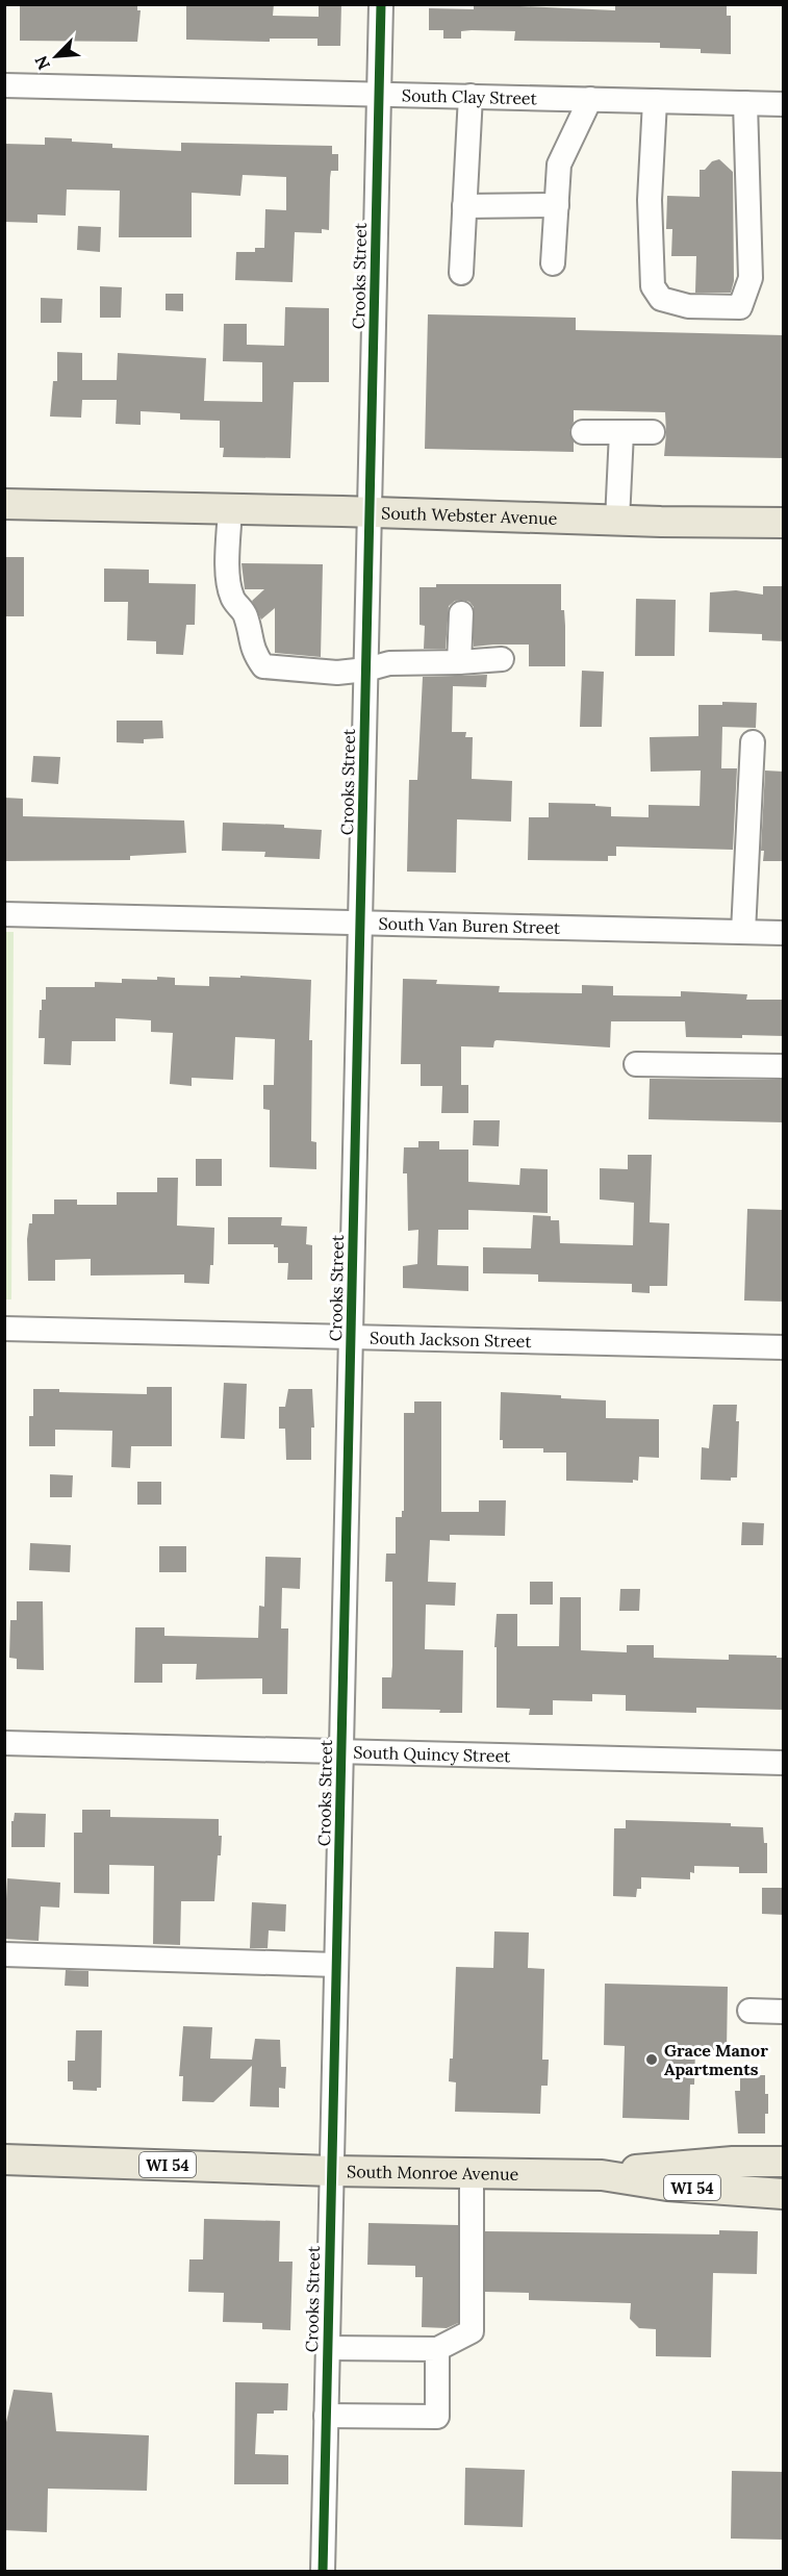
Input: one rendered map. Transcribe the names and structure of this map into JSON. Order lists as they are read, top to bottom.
{
  "streets": {
    "main road": ["South Webster Avenue", "WI 54", "South Monroe Avenue"],
    "street": [
      "South Clay Street",
      "Crooks Street",
      "South Van Buren Street",
      "South Jackson Street",
      "South Quincy Street"
    ]
  },
  "crossings": [
    ["South Clay Street", "Crooks Street"],
    ["Crooks Street", "South Webster Avenue"],
    ["Crooks Street", "South Van Buren Street"],
    ["Crooks Street", "South Jackson Street"],
    ["Crooks Street", "South Quincy Street"],
    ["Crooks Street", "South Monroe Avenue"]
  ],
  "places": ["Grace Manor Apartments"],
  "north": "bottom left"
}
